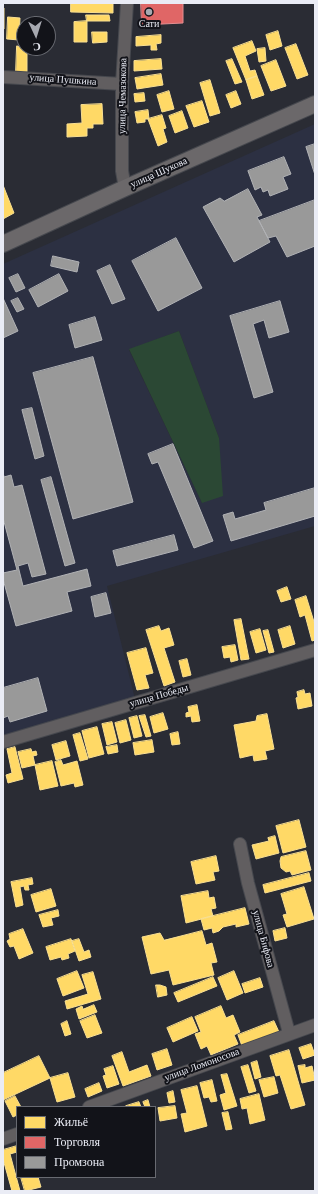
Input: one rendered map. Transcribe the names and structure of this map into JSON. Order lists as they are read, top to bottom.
{
  "streets": {
    "main road": ["улица Шукова"],
    "street": [
      "улица Пушкина",
      "улица Чемазокова",
      "улица Победы",
      "улица Бифова",
      "улица Ломоносова"
    ]
  },
  "crossings": [
    ["улица Пушкина", "улица Чемазокова"],
    ["улица Чемазокова", "улица Шукова"],
    ["улица Бифова", "улица Ломоносова"]
  ],
  "places": ["Сати"],
  "legend": ["Жильё", "Торговля", "Промзона"],
  "north": "bottom"
}
